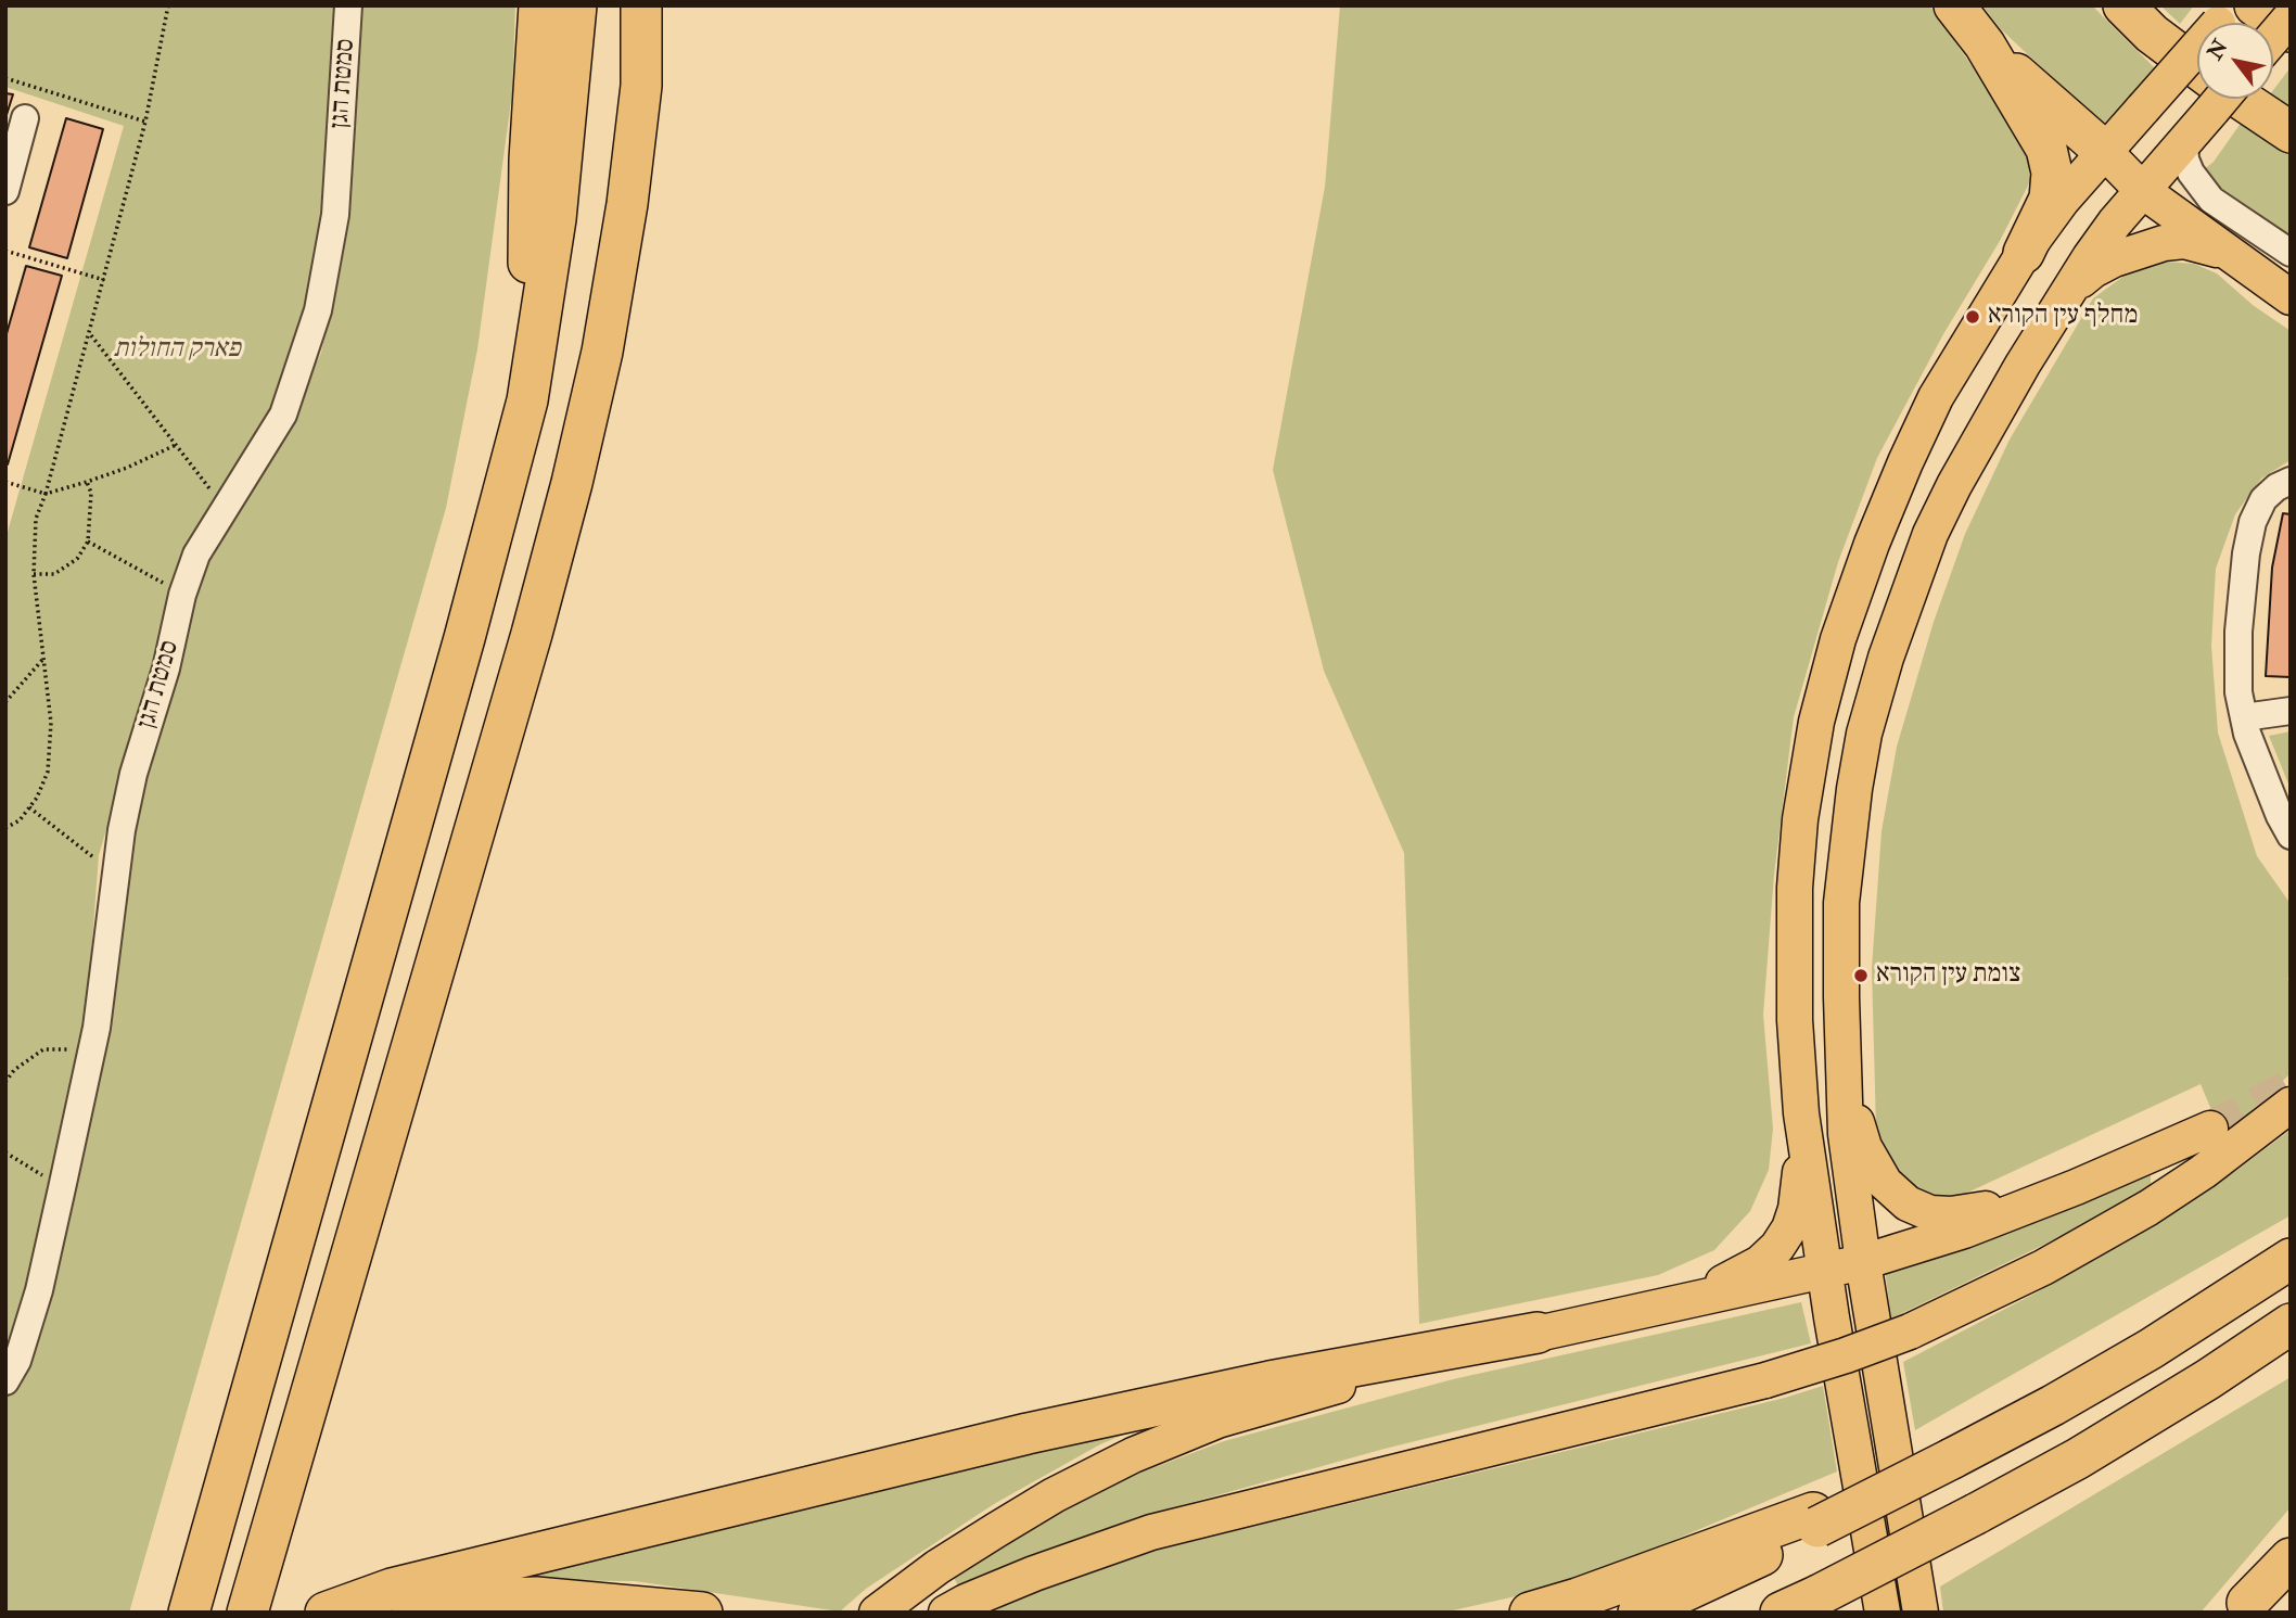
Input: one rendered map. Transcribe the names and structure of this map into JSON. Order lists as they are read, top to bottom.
{
  "streets": {
    "street": ["סמטת הגן"]
  },
  "parks": ["פארק החולות"],
  "places": ["מחלף עין הקורא", "צומת עין הקורא"],
  "north": "top left"
}
